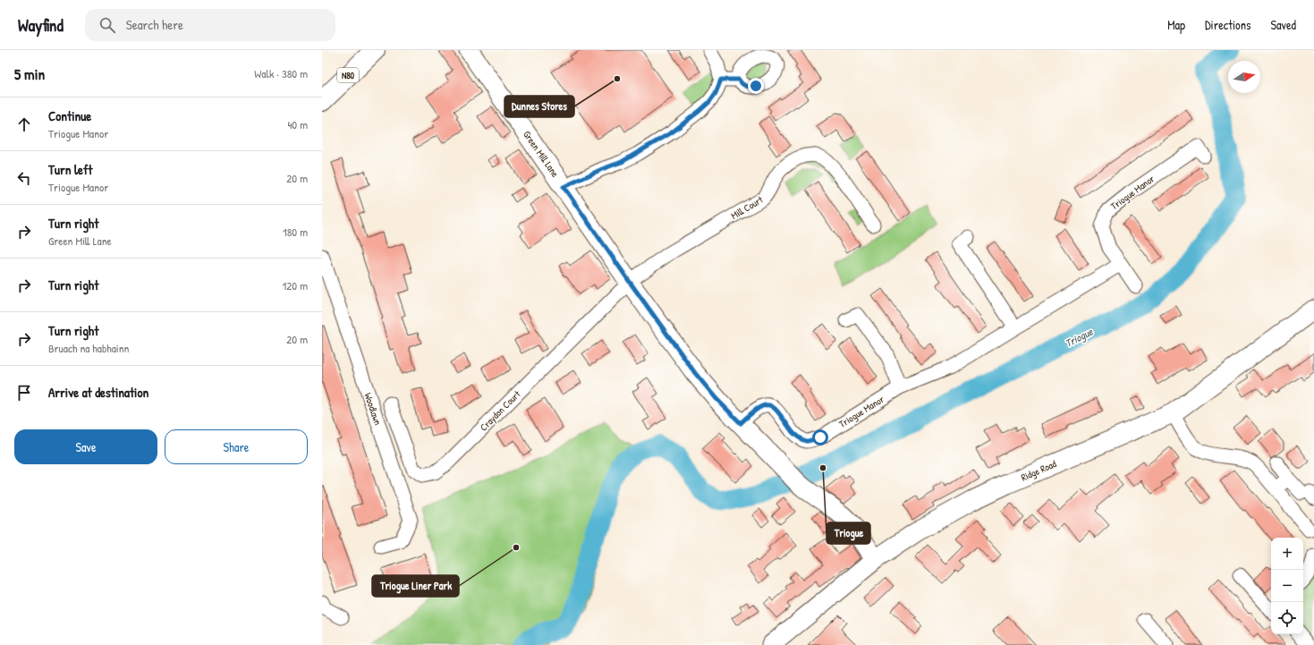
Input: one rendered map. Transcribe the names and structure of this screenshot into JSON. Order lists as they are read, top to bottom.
{
  "streets": {
    "main road": ["N80"],
    "street": [
      "Green Mill Lane",
      "Triogue Manor",
      "Mill Court",
      "Woodlawn",
      "Craydon Court",
      "Ridge Road"
    ]
  },
  "crossings": [
    ["Green Mill Lane", "Triogue Manor"],
    ["Green Mill Lane", "Mill Court"],
    ["Green Mill Lane", "Craydon Court"],
    ["Green Mill Lane", "Ridge Road"],
    ["Mill Court", "Craydon Court"]
  ],
  "water": ["Triogue"],
  "places": ["Dunnes Stores", "Triogue", "Triogue Liner Park"],
  "north": "right",
  "page": {
    "header": "Wayfind",
    "search": "Search here",
    "nav": ["Map", "Directions", "Saved"],
    "heading": ["5 min", "Walk · 380 m"],
    "list": [
      ["Continue", "Triogue Manor", "40 m"],
      ["Turn left", "Triogue Manor", "20 m"],
      ["Turn right", "Green Mill Lane", "180 m"],
      ["Turn right", "120 m"],
      ["Turn right", "Bruach na habhainn", "20 m"],
      "Arrive at destination"
    ],
    "buttons": ["Save", "Share"],
    "map_buttons": ["+", "−"]
  }
}
